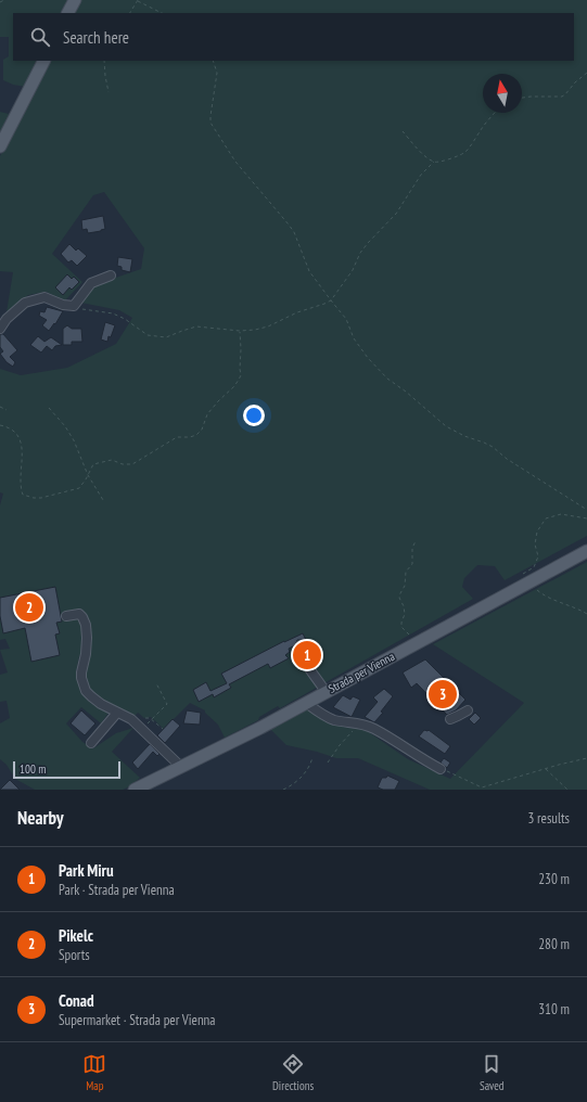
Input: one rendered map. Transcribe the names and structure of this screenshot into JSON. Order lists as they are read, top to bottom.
{
  "streets": {
    "main road": ["Strada per Vienna"]
  },
  "scale_bar": "100 m",
  "north": "top",
  "page": {
    "search": "Search here",
    "pins": ["2", "1", "3"],
    "scale": "100 m",
    "heading": ["Nearby", "3 results"],
    "list": [
      {
        "mark": "1",
        "name": "Park Miru",
        "note": "Park · Strada per Vienna",
        "value": "230 m"
      },
      {
        "mark": "2",
        "name": "Pikelc",
        "note": "Sports",
        "value": "280 m"
      },
      {
        "mark": "3",
        "name": "Conad",
        "note": "Supermarket · Strada per Vienna",
        "value": "310 m"
      }
    ],
    "nav": ["Map", "Directions", "Saved"]
  }
}
